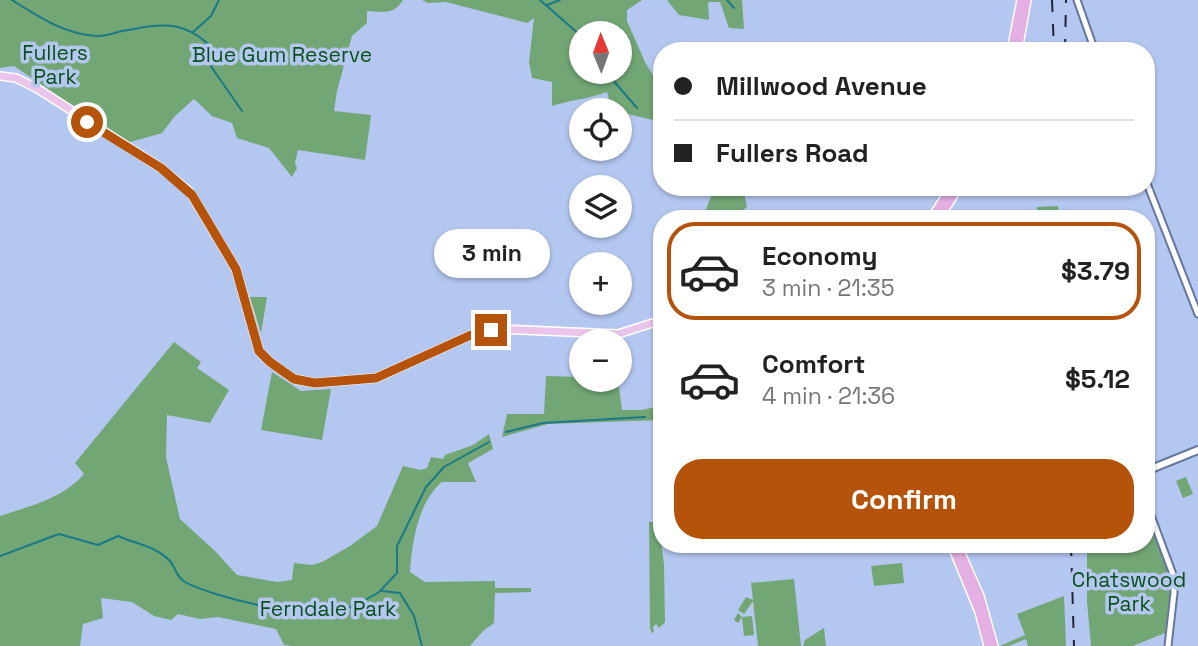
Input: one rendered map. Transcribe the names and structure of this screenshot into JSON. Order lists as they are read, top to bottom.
{
  "parks": [
    "Fullers Park",
    "Blue Gum Reserve",
    "Chatswood Park",
    "Ferndale Park"
  ],
  "north": "top",
  "page": {
    "map_buttons": ["+", "−"],
    "banner": ["Millwood Avenue", "Fullers Road"],
    "list": [
      {
        "name": "Economy",
        "note": "3 min · 21:35",
        "value": "$3.79"
      },
      {
        "name": "Comfort",
        "note": "4 min · 21:36",
        "value": "$5.12"
      }
    ],
    "bubble": "3 min",
    "buttons": "Confirm"
  }
}
